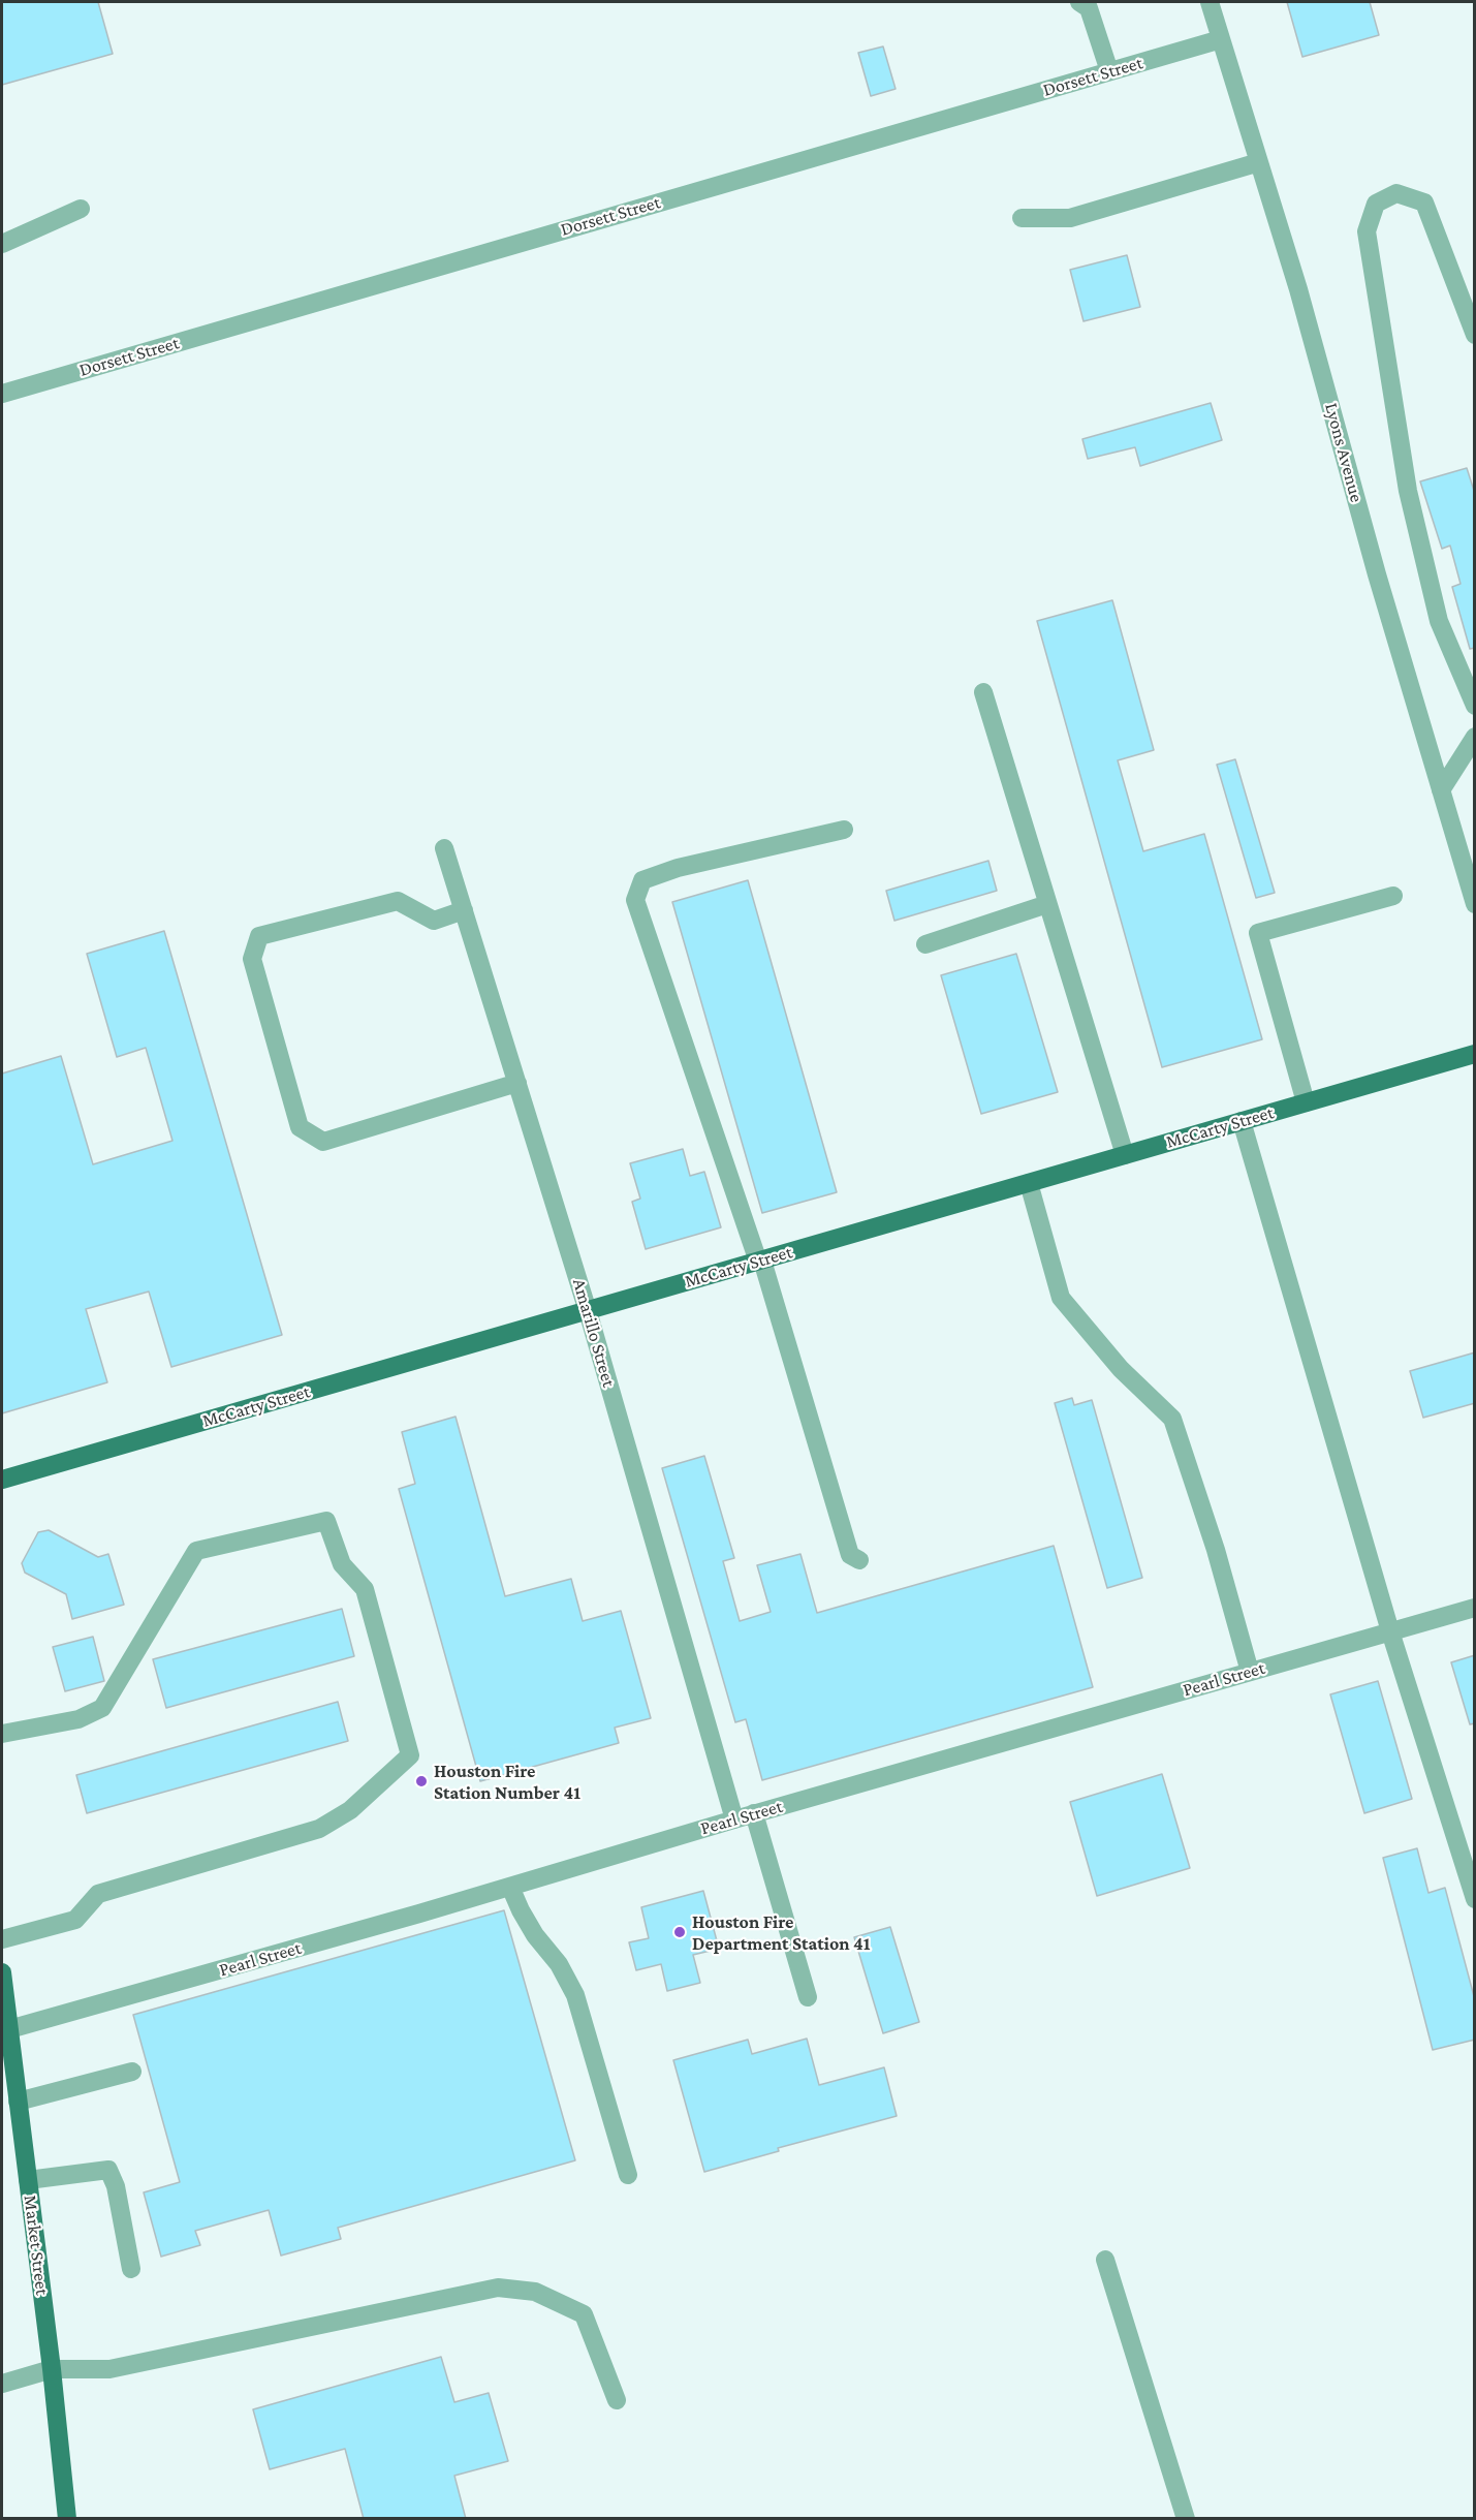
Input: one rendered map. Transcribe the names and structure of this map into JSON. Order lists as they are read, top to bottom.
{
  "streets": {
    "main road": ["McCarty Street", "Market Street"],
    "street": [
      "Dorsett Street",
      "Lyons Avenue",
      "Amarillo Street",
      "Pearl Street"
    ]
  },
  "crossings": [
    ["Dorsett Street", "Lyons Avenue"],
    ["McCarty Street", "Amarillo Street"],
    ["Amarillo Street", "Pearl Street"],
    ["Pearl Street", "Market Street"]
  ],
  "places": ["Houston Fire Station Number 41", "Houston Fire Department Station 41"]
}
